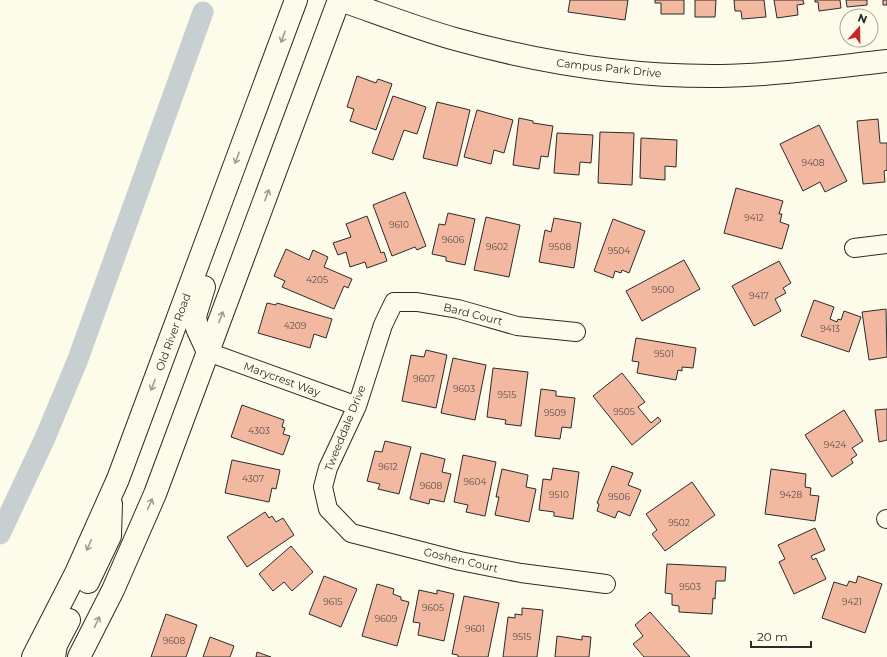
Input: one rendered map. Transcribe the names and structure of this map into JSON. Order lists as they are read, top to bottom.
{
  "streets": {
    "main road": ["Campus Park Drive", "Old River Road"],
    "street": [
      "Bard Court",
      "Marycrest Way",
      "Tweeddale Drive",
      "Goshen Court"
    ]
  },
  "crossings": [
    ["Bard Court", "Tweeddale Drive"],
    ["Marycrest Way", "Tweeddale Drive"],
    ["Tweeddale Drive", "Goshen Court"]
  ],
  "house_numbers": [
    "9408",
    "9412",
    "9610",
    "9606",
    "9602",
    "9508",
    "9504",
    "4205",
    "9500",
    "9417",
    "4209",
    "9413",
    "9501",
    "9607",
    "9603",
    "9515",
    "9505",
    "9509",
    "4303",
    "9424",
    "9612",
    "4307",
    "9604",
    "9608",
    "9510",
    "9428",
    "9506",
    "9502",
    "9503",
    "9615",
    "9421",
    "9605",
    "9609",
    "9601",
    "9515",
    "9608"
  ],
  "scale_bar": "20 m",
  "north": "top"
}
